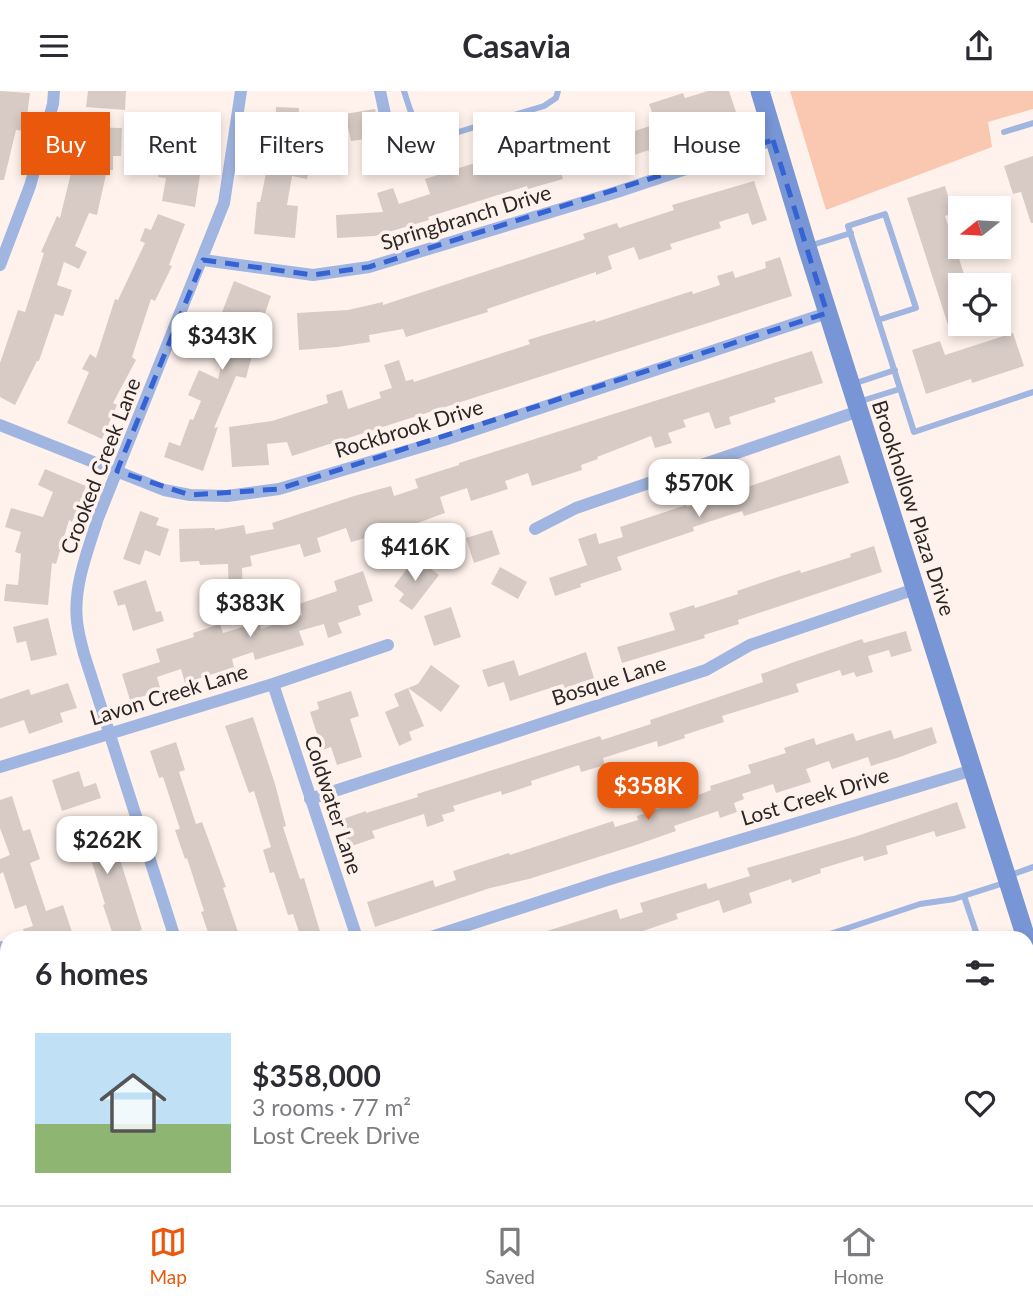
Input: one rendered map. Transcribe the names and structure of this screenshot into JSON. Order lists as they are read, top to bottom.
{
  "streets": {
    "street": [
      "Springbranch Drive",
      "Rockbrook Drive",
      "Crooked Creek Lane",
      "Brookhollow Plaza Drive",
      "Bosque Lane",
      "Lavon Creek Lane",
      "Lost Creek Drive",
      "Coldwater Lane"
    ]
  },
  "crossings": [
    ["Springbranch Drive", "Crooked Creek Lane"],
    ["Springbranch Drive", "Brookhollow Plaza Drive"],
    ["Rockbrook Drive", "Crooked Creek Lane"],
    ["Rockbrook Drive", "Brookhollow Plaza Drive"],
    ["Crooked Creek Lane", "Lavon Creek Lane"],
    ["Brookhollow Plaza Drive", "Bosque Lane"],
    ["Brookhollow Plaza Drive", "Lost Creek Drive"],
    ["Bosque Lane", "Coldwater Lane"],
    ["Lavon Creek Lane", "Coldwater Lane"]
  ],
  "north": "left",
  "page": {
    "header": "Casavia",
    "chip": [
      "Buy",
      "Rent",
      "Filters",
      "New",
      "Apartment",
      "House"
    ],
    "price": [
      "$343K",
      "$570K",
      "$416K",
      "$383K",
      "$358K",
      "$262K"
    ],
    "heading": "6 homes",
    "list": [
      {
        "name": "$358,000",
        "note": "3 rooms · 77 m² · Lost Creek Drive"
      }
    ],
    "tabs": ["Map", "Saved", "Home"]
  }
}
